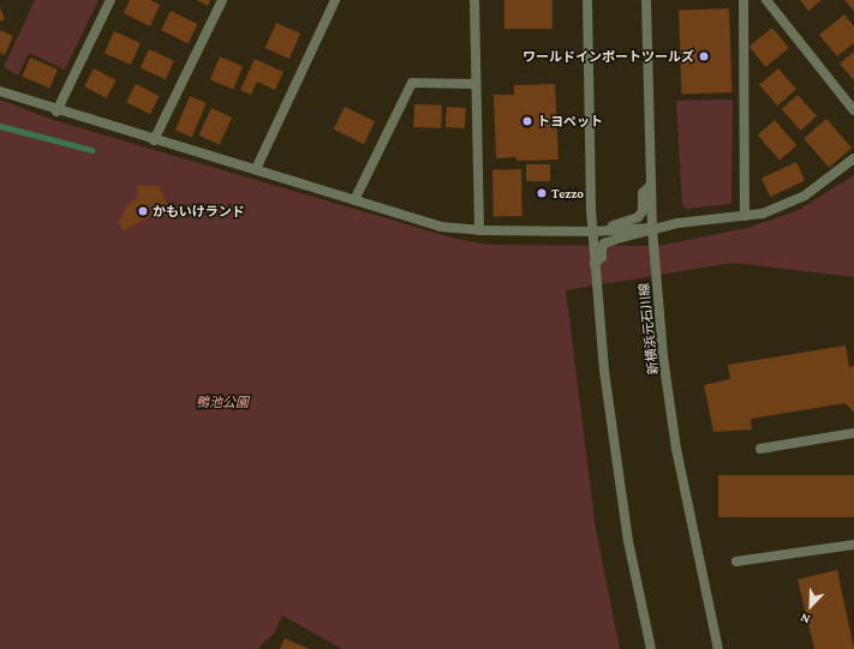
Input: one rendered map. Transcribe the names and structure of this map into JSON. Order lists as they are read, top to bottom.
{
  "streets": {
    "street": ["新横浜元石川線"]
  },
  "parks": ["鴨池公園"],
  "places": [
    "ワールドインポートツールズ",
    "トヨペット",
    "Tezzo",
    "かもいけランド"
  ],
  "north": "bottom left"
}
